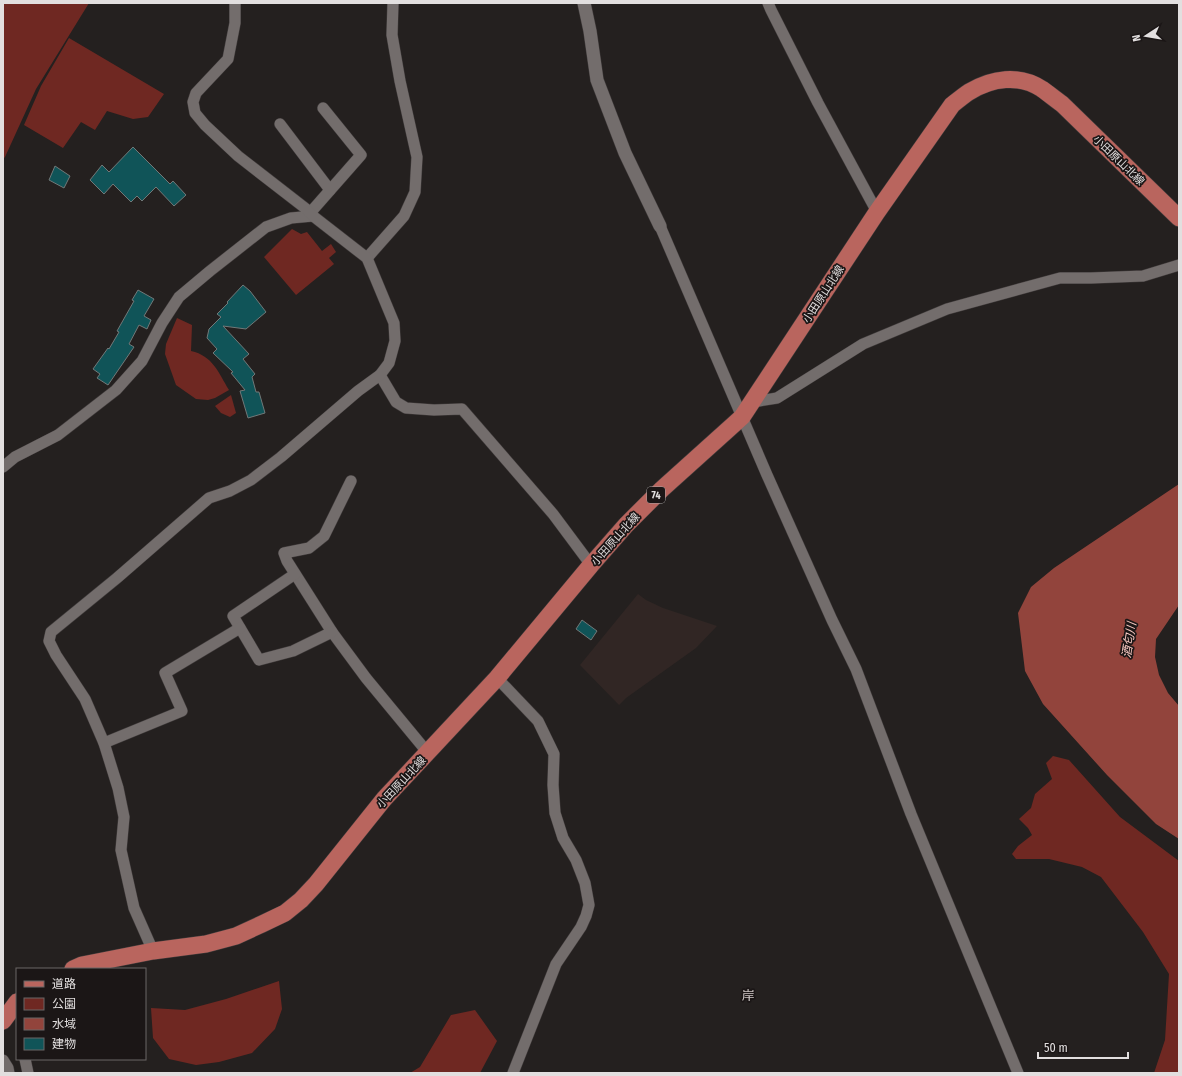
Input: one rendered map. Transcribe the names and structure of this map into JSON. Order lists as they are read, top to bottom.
{
  "streets": {
    "main road": ["小田原山北線", "74"]
  },
  "districts": ["岸"],
  "water": ["酒匂川"],
  "legend": [
    "道路",
    "公園",
    "水域",
    "建物"
  ],
  "scale_bar": "50 m",
  "north": "left"
}
